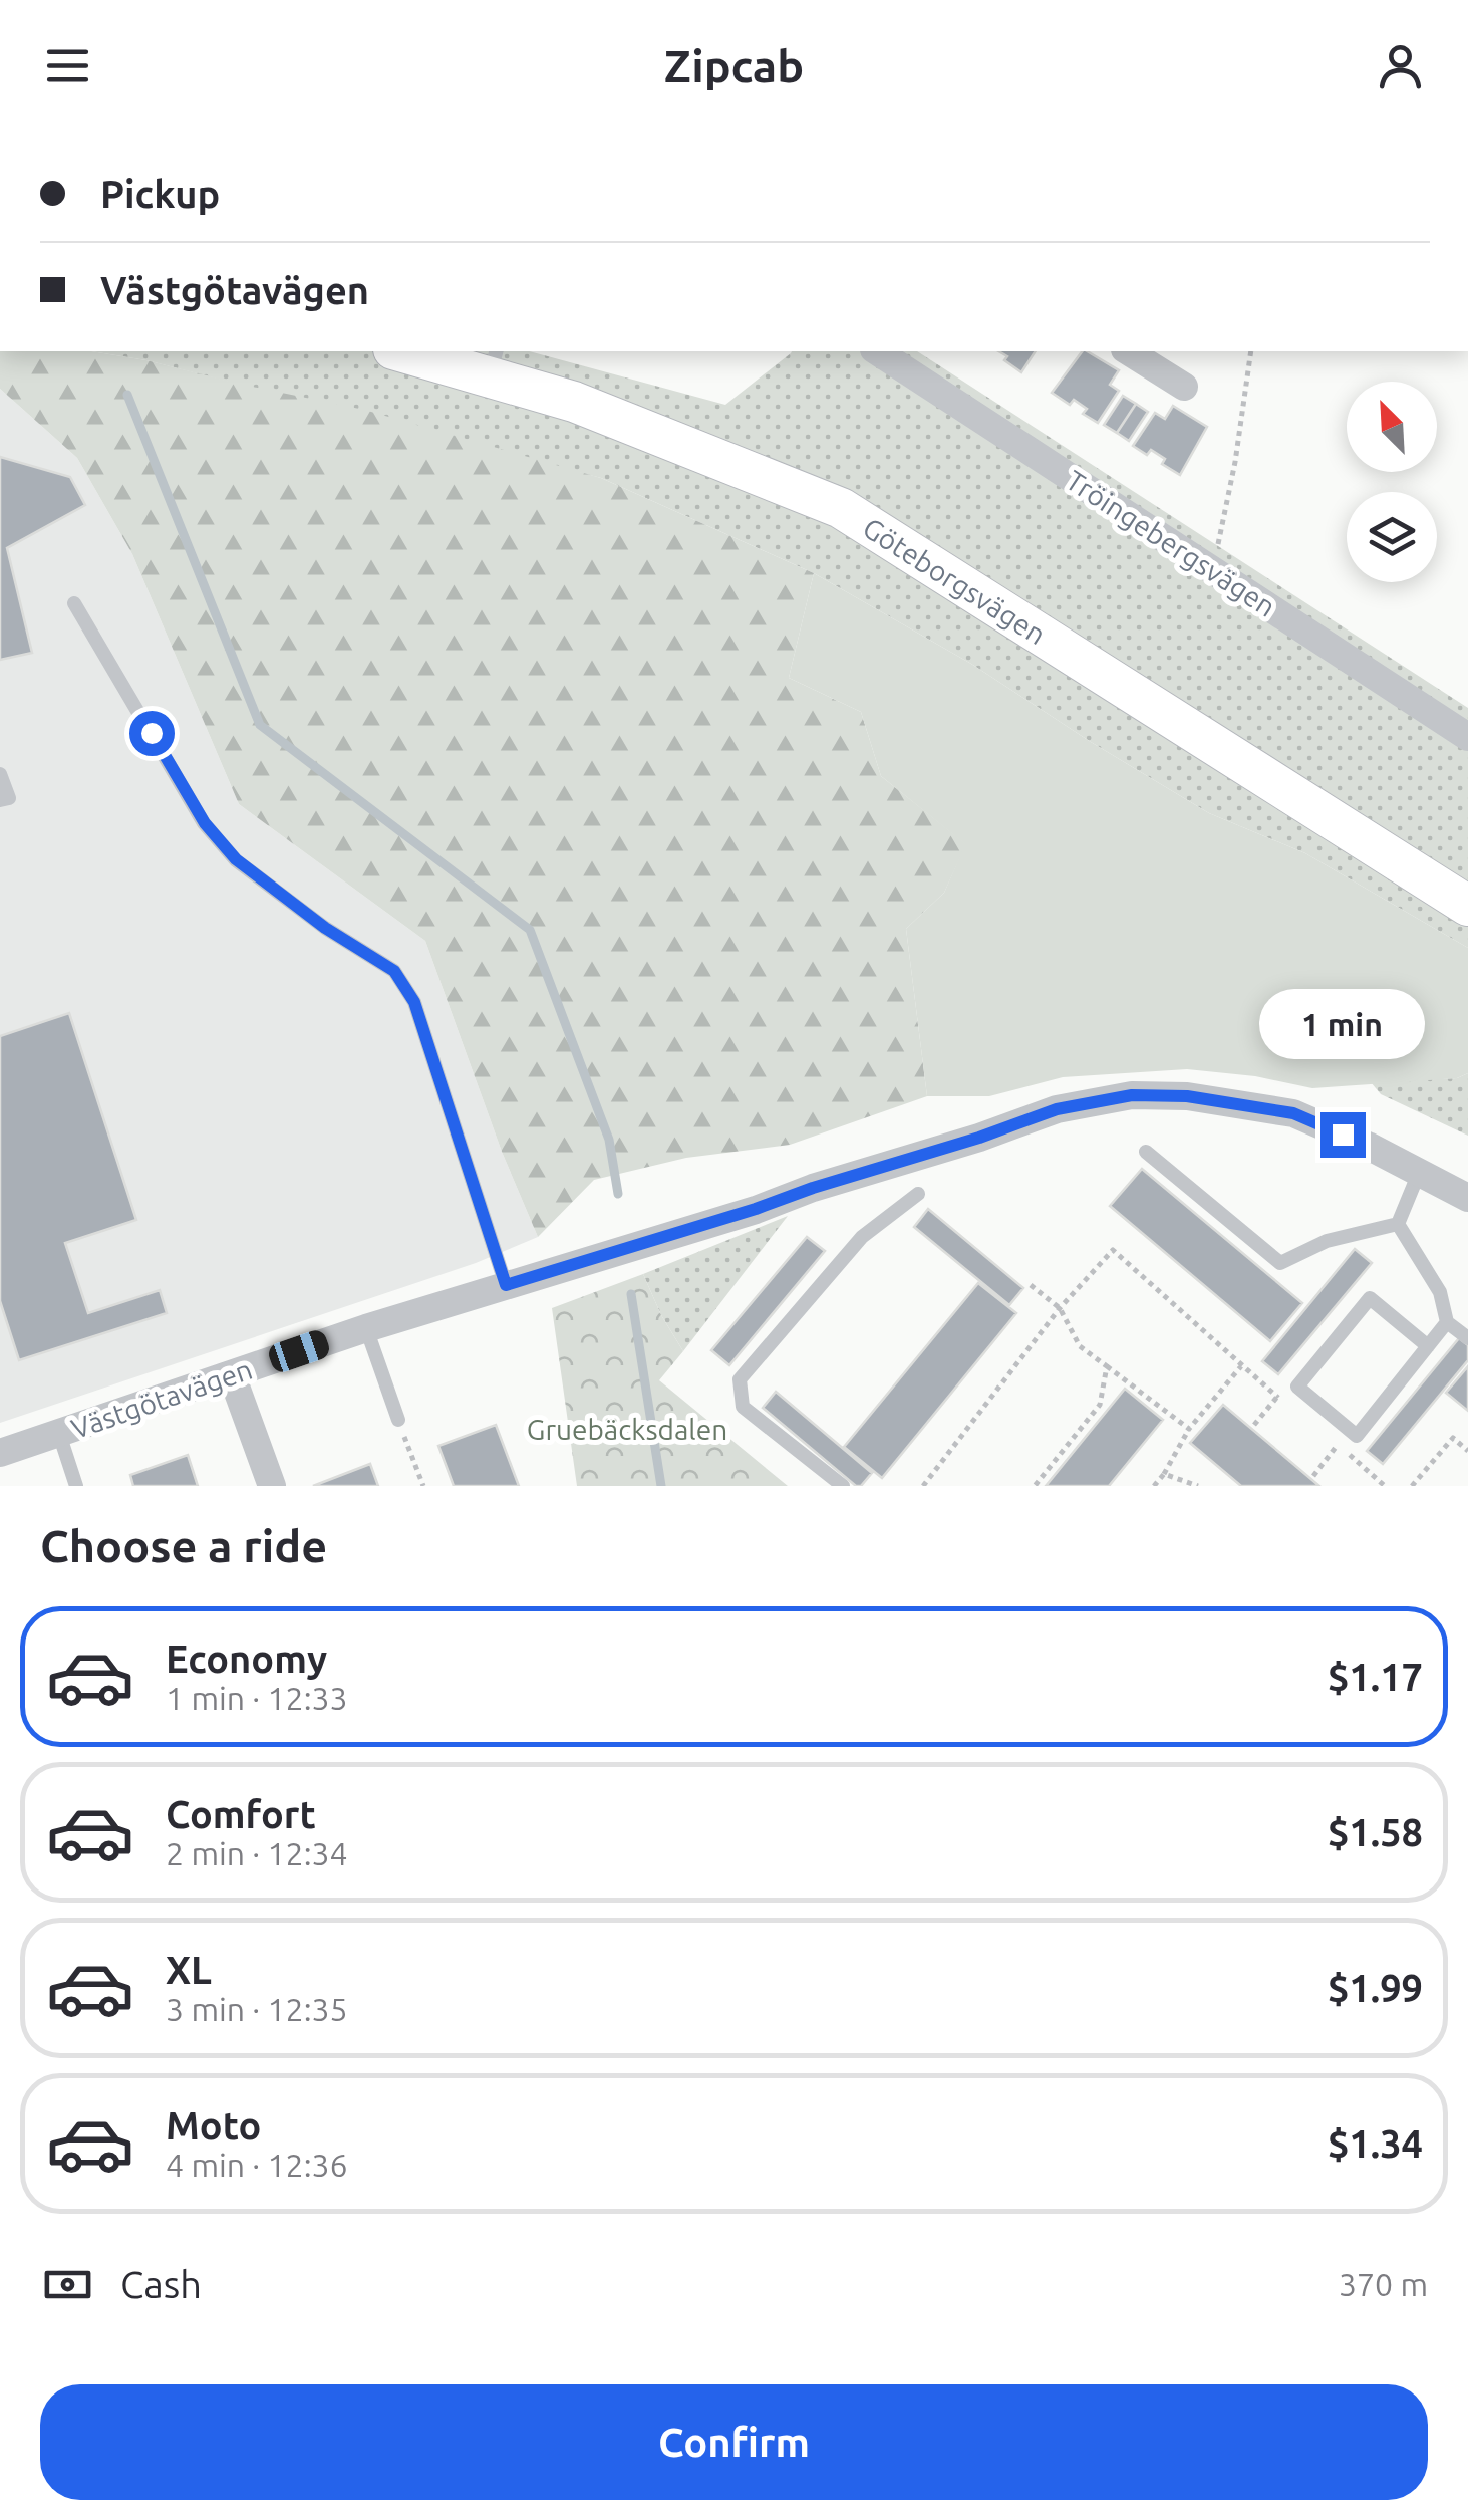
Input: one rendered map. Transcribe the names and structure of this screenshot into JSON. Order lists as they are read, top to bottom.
{
  "streets": {
    "main road": ["Göteborgsvägen"],
    "street": ["Tröingebergsvägen", "Västgötavägen"]
  },
  "parks": ["Gruebäcksdalen"],
  "north": "top left",
  "page": {
    "header": "Zipcab",
    "banner": ["Pickup", "Västgötavägen"],
    "bubble": "1 min",
    "heading": "Choose a ride",
    "list": [
      {
        "name": "Economy",
        "note": "1 min · 12:33",
        "value": "$1.17"
      },
      {
        "name": "Comfort",
        "note": "2 min · 12:34",
        "value": "$1.58"
      },
      {
        "name": "XL",
        "note": "3 min · 12:35",
        "value": "$1.99"
      },
      {
        "name": "Moto",
        "note": "4 min · 12:36",
        "value": "$1.34"
      }
    ],
    "pay": ["Cash", "370 m"],
    "buttons": "Confirm"
  }
}
